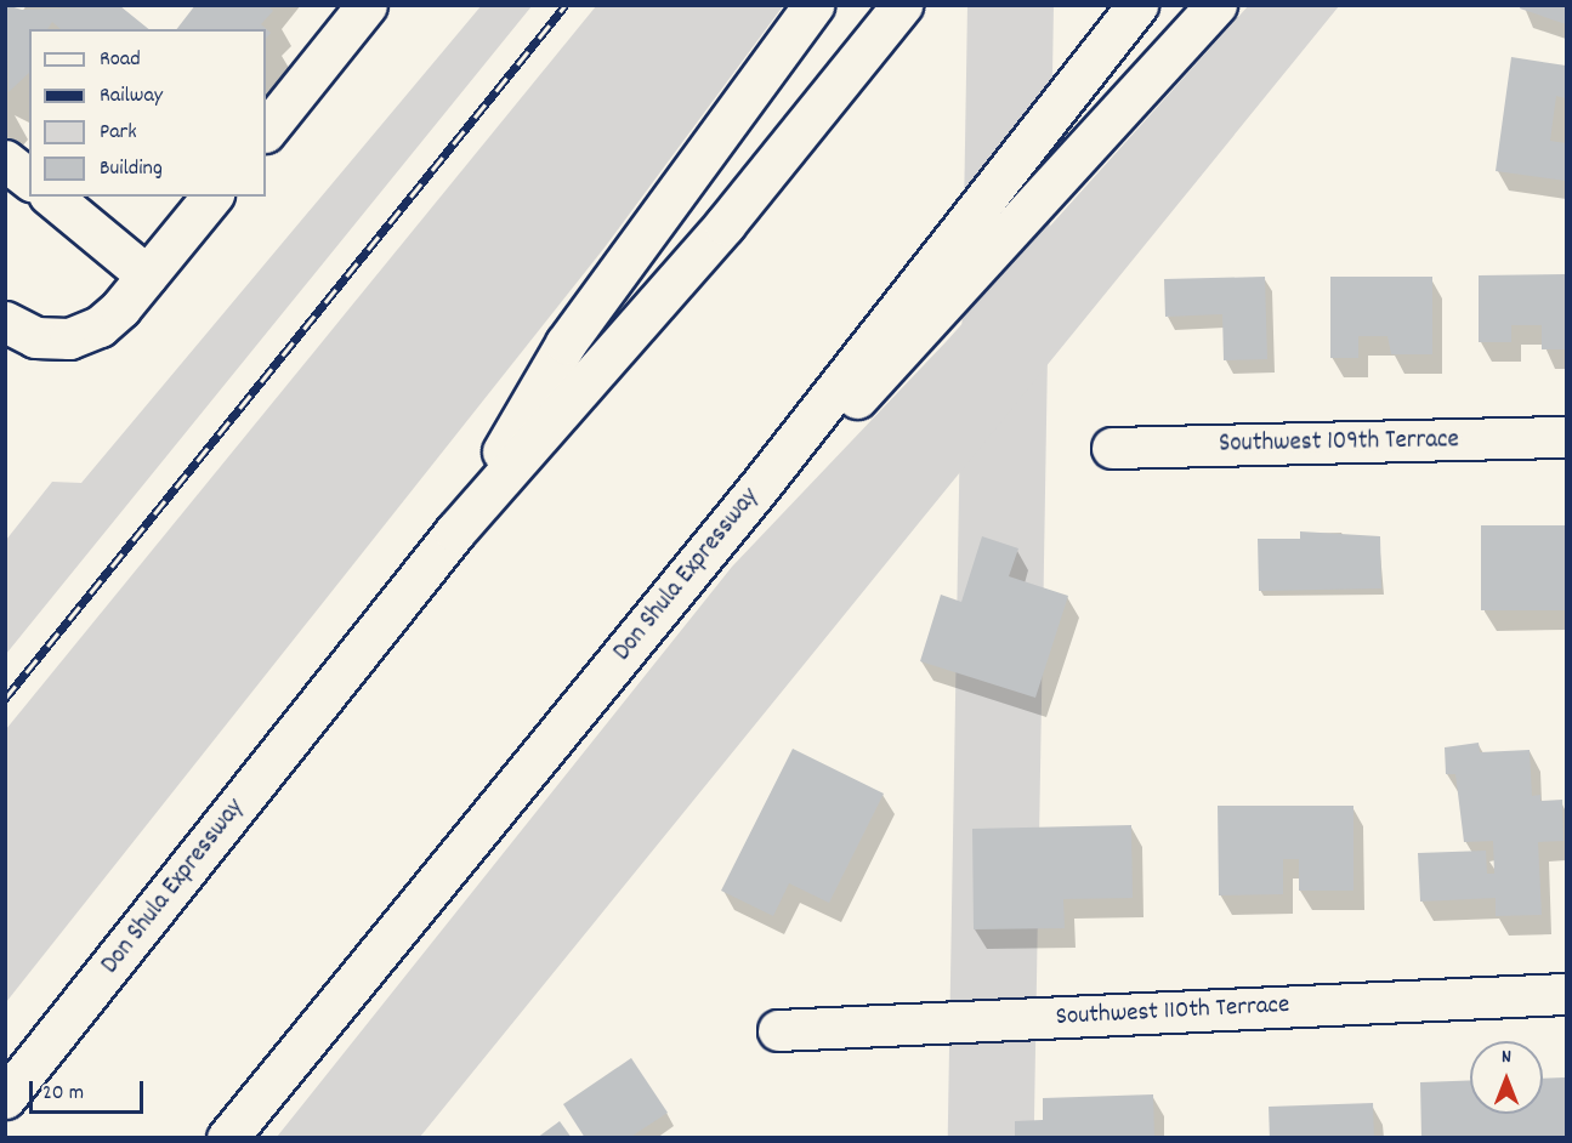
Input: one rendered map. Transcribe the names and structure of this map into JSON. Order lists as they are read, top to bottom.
{
  "streets": {
    "main road": ["Southwest 109th Terrace", "Don Shula Expressway", "Southwest 110th Terrace"]
  },
  "legend": [
    "Road",
    "Railway",
    "Park",
    "Building"
  ],
  "scale_bar": "20 m",
  "north": "top"
}
